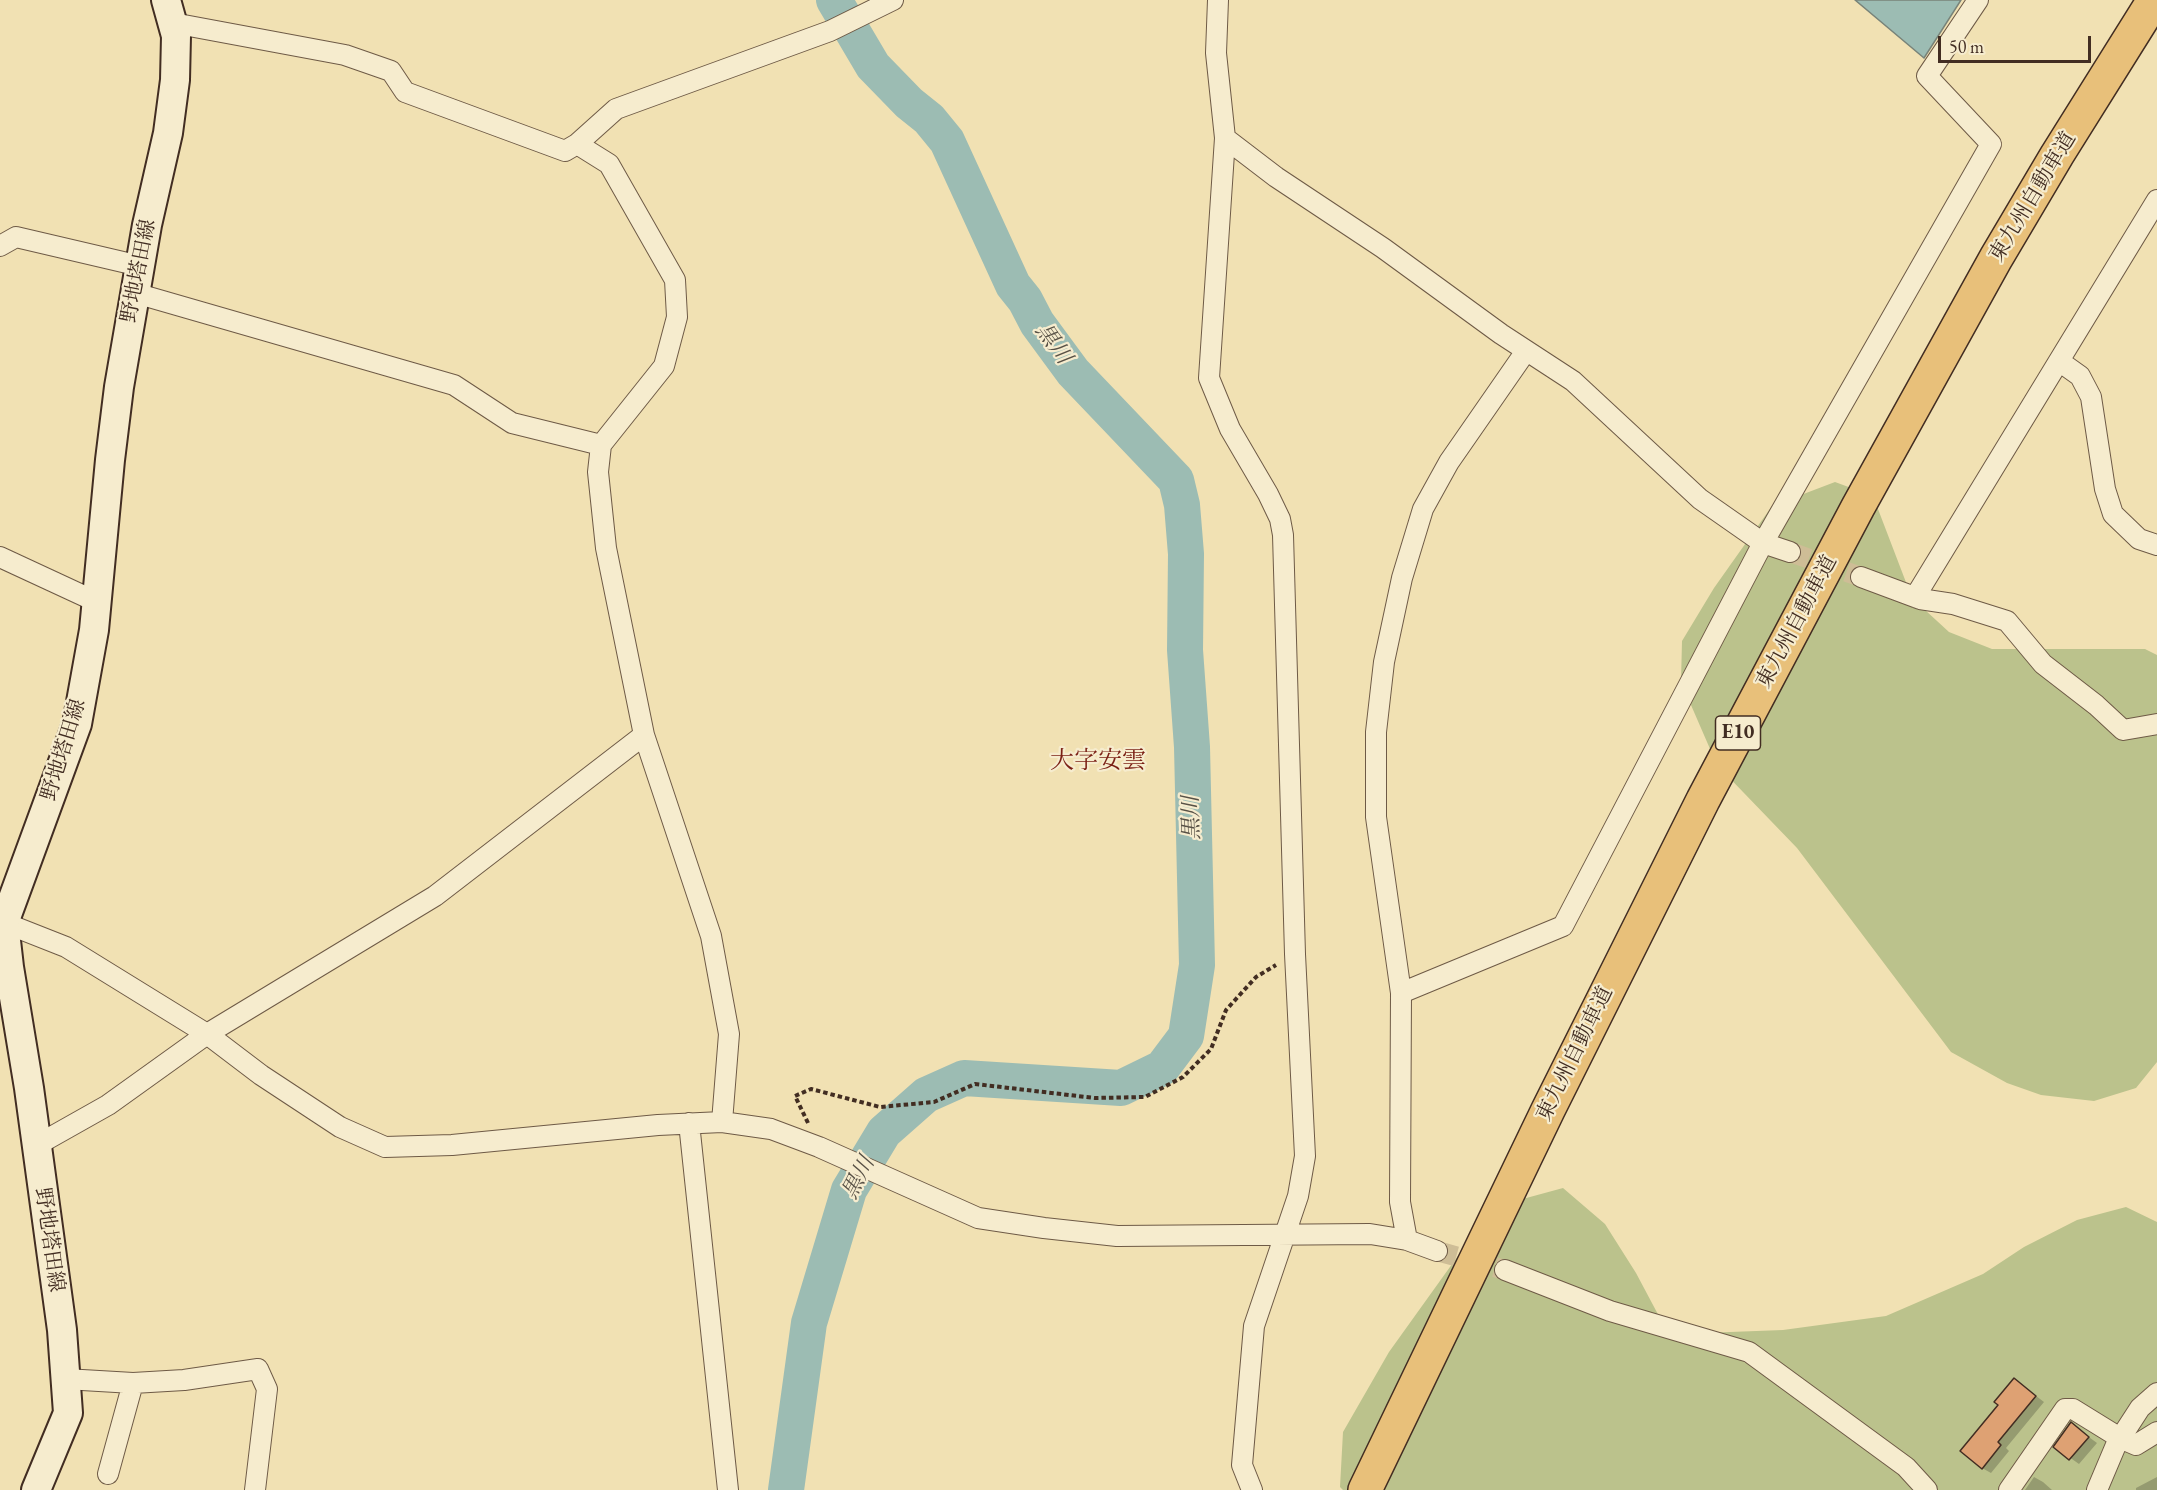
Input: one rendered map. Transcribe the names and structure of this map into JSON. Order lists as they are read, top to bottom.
{
  "streets": {
    "highway": ["東九州自動車道", "E10"],
    "main road": ["野地塔田線"]
  },
  "districts": ["大字安雲"],
  "water": ["黒川"],
  "scale_bar": "50 m"
}
